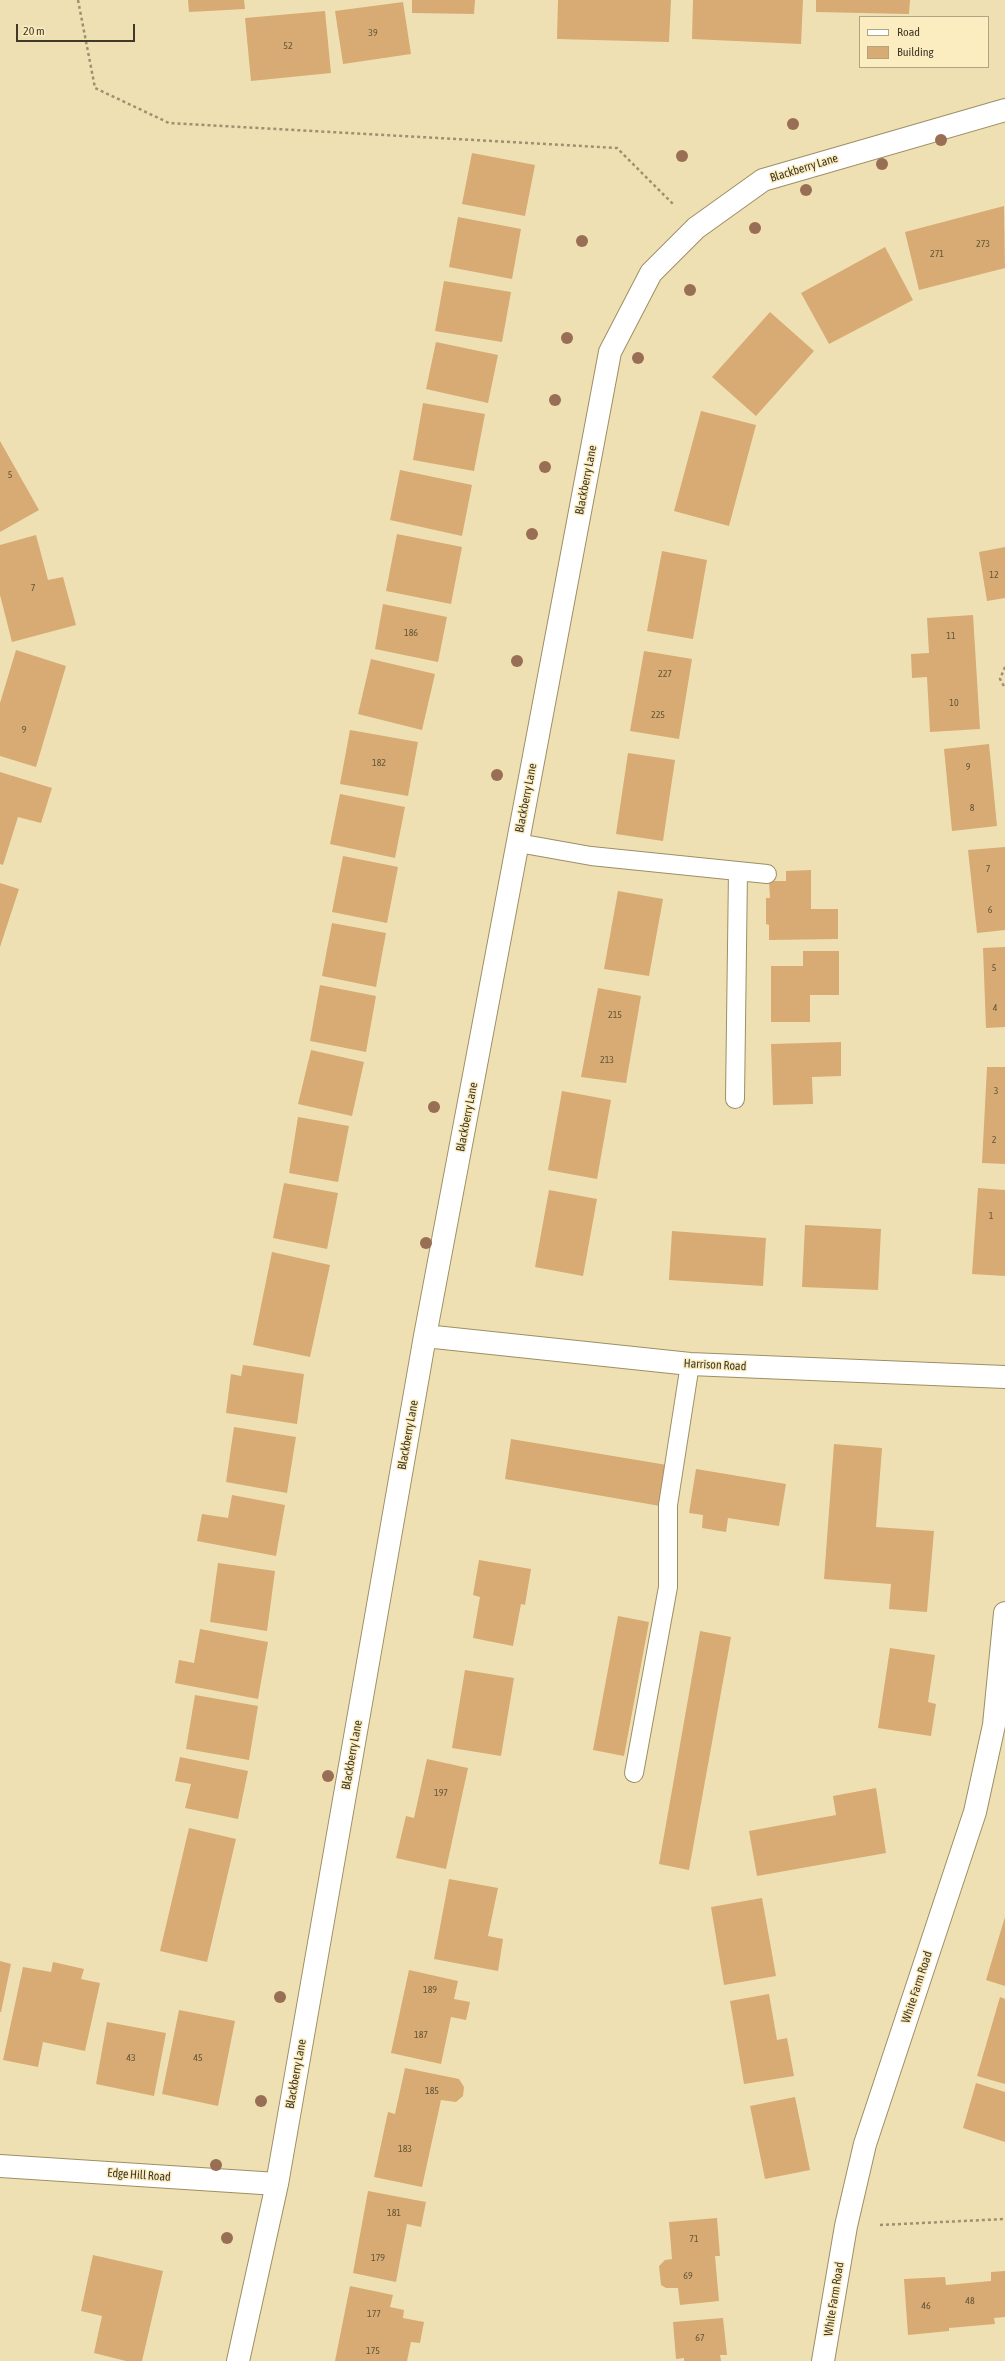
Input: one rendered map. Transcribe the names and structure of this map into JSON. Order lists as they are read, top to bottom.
{
  "streets": {
    "street": [
      "Blackberry Lane",
      "Harrison Road",
      "White Farm Road",
      "Edge Hill Road"
    ]
  },
  "crossings": [
    ["Blackberry Lane", "Harrison Road"],
    ["Blackberry Lane", "Edge Hill Road"]
  ],
  "house_numbers": [
    "39",
    "52",
    "273",
    "271",
    "5",
    "12",
    "7",
    "186",
    "11",
    "227",
    "10",
    "225",
    "9",
    "182",
    "9",
    "8",
    "7",
    "6",
    "5",
    "4",
    "215",
    "213",
    "3",
    "2",
    "1",
    "197",
    "189",
    "187",
    "43",
    "45",
    "185",
    "183",
    "181",
    "71",
    "179",
    "69",
    "48",
    "46",
    "177",
    "67",
    "175"
  ],
  "legend": ["Road", "Building"],
  "scale_bar": "20 m"
}
